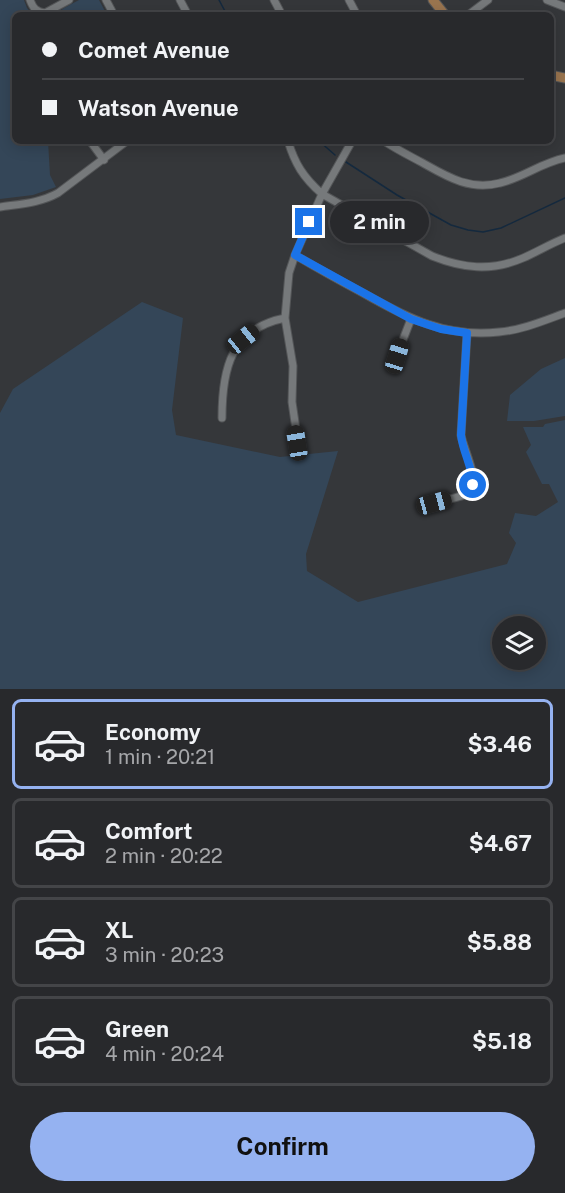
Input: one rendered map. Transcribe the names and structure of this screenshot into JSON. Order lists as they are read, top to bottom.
{
  "page": {
    "banner": ["Comet Avenue", "Watson Avenue"],
    "bubble": "2 min",
    "list": [
      {
        "name": "Economy",
        "note": "1 min · 20:21",
        "value": "$3.46"
      },
      {
        "name": "Comfort",
        "note": "2 min · 20:22",
        "value": "$4.67"
      },
      {
        "name": "XL",
        "note": "3 min · 20:23",
        "value": "$5.88"
      },
      {
        "name": "Green",
        "note": "4 min · 20:24",
        "value": "$5.18"
      }
    ],
    "buttons": "Confirm"
  }
}
